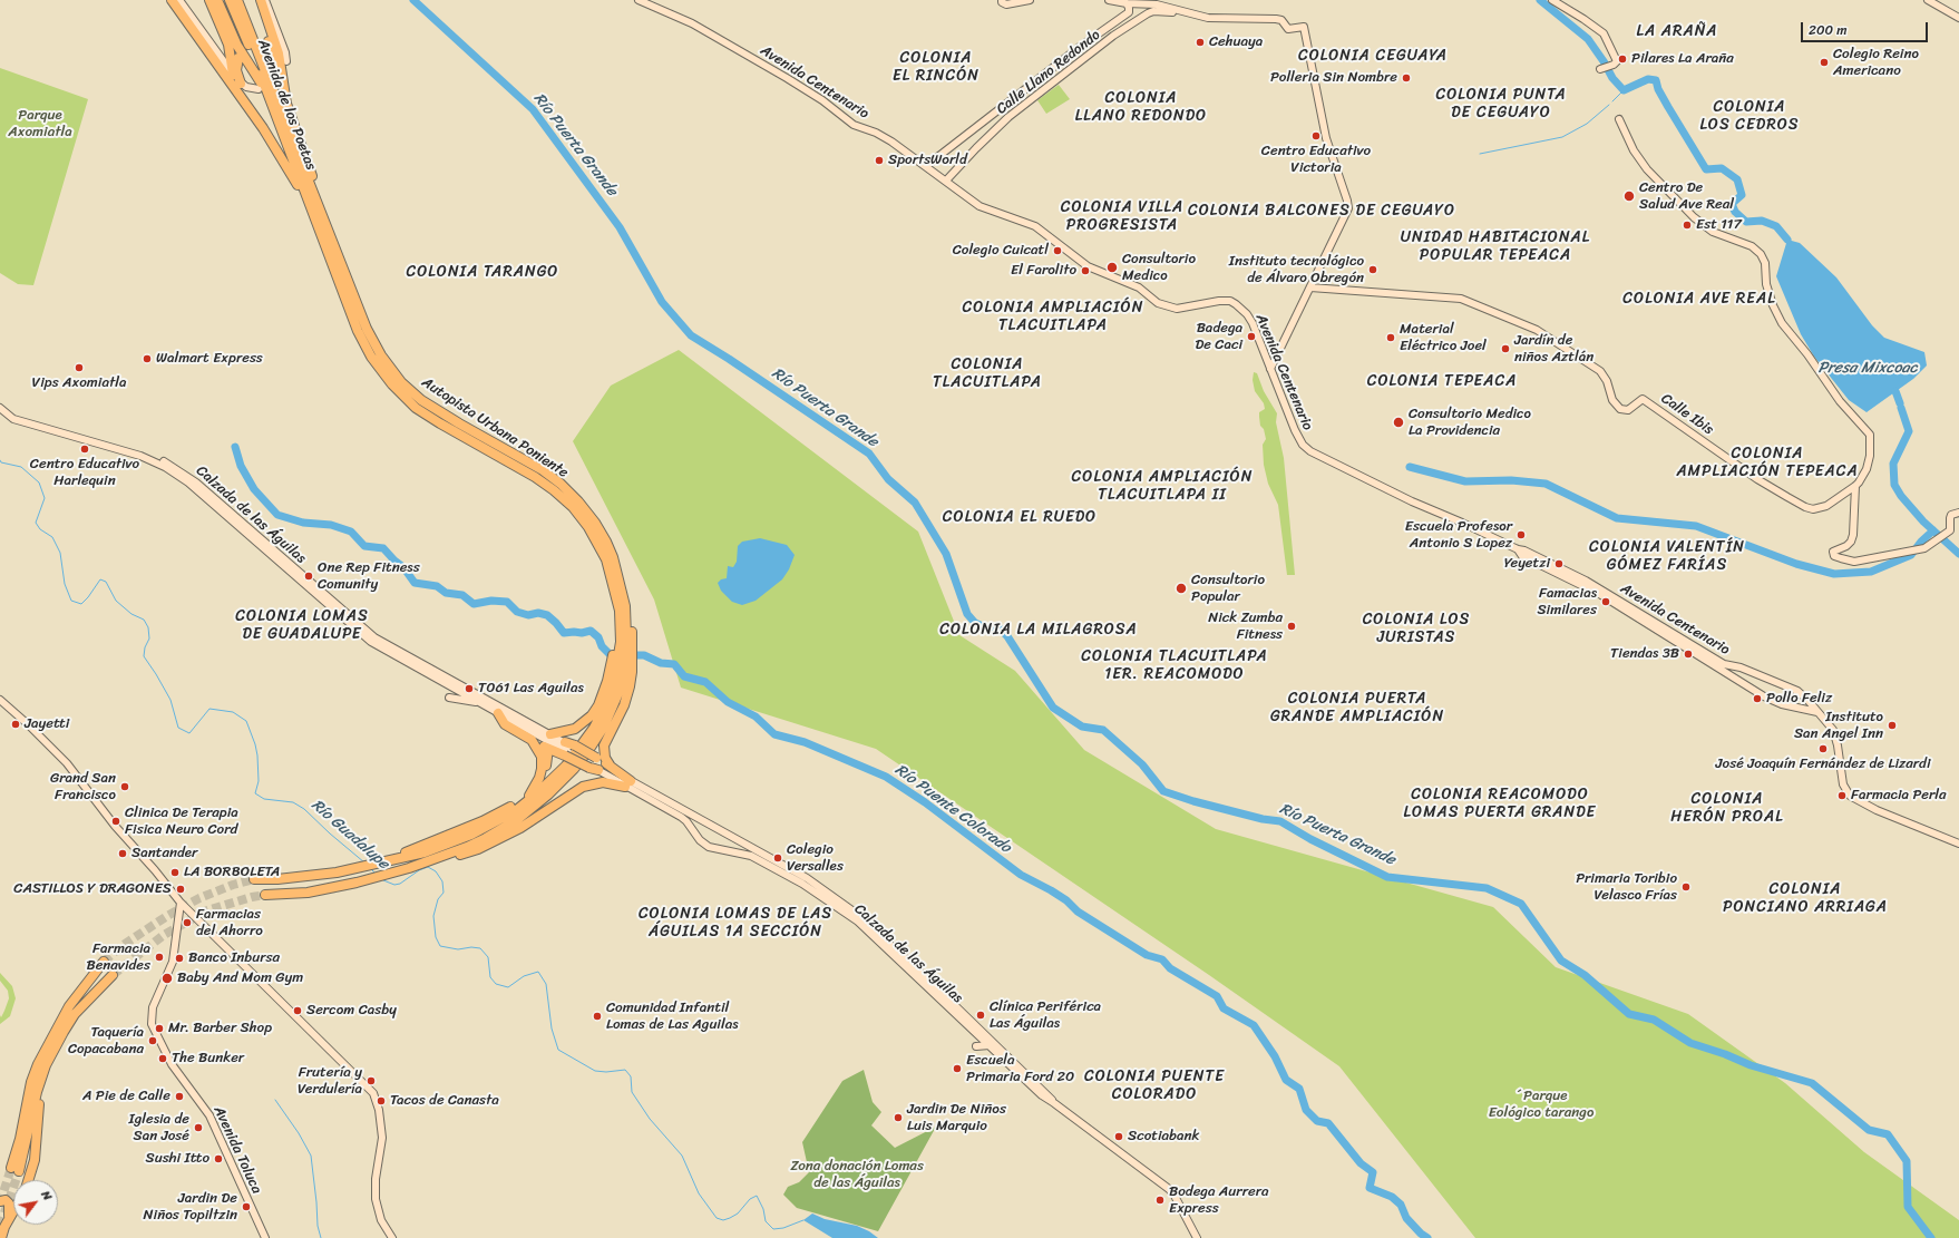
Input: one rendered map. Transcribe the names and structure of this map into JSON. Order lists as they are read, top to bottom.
{
  "streets": {
    "highway": ["Avenida de los Poetas", "Autopista Urbana Poniente"],
    "main road": [
      "Calle Llano Redondo",
      "Avenida Centenario",
      "Calle Ibis",
      "Calzada de las Águilas",
      "Avenida Toluca"
    ]
  },
  "crossings": [
    ["Calle Llano Redondo", "Avenida Centenario"],
    ["Avenida de los Poetas", "Autopista Urbana Poniente"]
  ],
  "districts": [
    "LA ARAÑA",
    "COLONIA CEGUAYA",
    "COLONIA EL RINCÓN",
    "COLONIA PUNTA DE CEGUAYO",
    "COLONIA LLANO REDONDO",
    "COLONIA LOS CEDROS",
    "COLONIA VILLA PROGRESISTA",
    "COLONIA BALCONES DE CEGUAYO",
    "UNIDAD HABITACIONAL POPULAR TEPEACA",
    "COLONIA TARANGO",
    "COLONIA AVE REAL",
    "COLONIA AMPLIACIÓN TLACUITLAPA",
    "COLONIA TLACUITLAPA",
    "COLONIA TEPEACA",
    "COLONIA AMPLIACIÓN TEPEACA",
    "COLONIA AMPLIACIÓN TLACUITLAPA II",
    "COLONIA EL RUEDO",
    "COLONIA VALENTÍN GÓMEZ FARÍAS",
    "COLONIA LOMAS DE GUADALUPE",
    "COLONIA LOS JURISTAS",
    "COLONIA LA MILAGROSA",
    "COLONIA TLACUITLAPA 1ER. REACOMODO",
    "COLONIA PUERTA GRANDE AMPLIACIÓN",
    "COLONIA REACOMODO LOMAS PUERTA GRANDE",
    "COLONIA HERÓN PROAL",
    "COLONIA PONCIANO ARRIAGA",
    "COLONIA LOMAS DE LAS ÁGUILAS 1A SECCIÓN",
    "COLONIA PUENTE COLORADO"
  ],
  "water": [
    "Río Puerta Grande",
    "Presa Mixcoac",
    "Río Puente Colorado",
    "Río Guadalupe"
  ],
  "parks": ["Parque Axomiatla", "´Parque Eológico tarango", "Zona donación Lomas de las Águilas"],
  "places": [
    "Cehuaya",
    "Pilares La Araña",
    "Colegio Reino Americano",
    "Polleria Sin Nombre",
    "Centro Educativo Victoria",
    "SportsWorld",
    "Centro De Salud Ave Real",
    "Est 117",
    "Colegio Cuicatl",
    "Consultorio Medico",
    "Instituto tecnológico de Álvaro Obregón",
    "El Farolito",
    "Badega De Caci",
    "Material Eléctrico Joel",
    "Jardín de niños Aztlán",
    "Walmart Express",
    "Vips Axomiatla",
    "Consultorio Medico La Providencia",
    "Centro Educativo Harlequin",
    "Escuela Profesor Antonio S Lopez",
    "Yeyetzi",
    "One Rep Fitness Comunity",
    "Consultorio Popular",
    "Famacias Similares",
    "Nick Zumba Fitness",
    "Tiendas 3B",
    "T061 Las Aguilas",
    "Pollo Feliz",
    "Jayetti",
    "Instituto San Angel Inn",
    "José Joaquín Fernández de Lizardi",
    "Grand San Francisco",
    "Farmacia Perla",
    "Clinica De Terapia Fisica Neuro Cord",
    "Santander",
    "Colegio Versalles",
    "LA BORBOLETA",
    "Primaria Toribio Velasco Frías",
    "CASTILLOS Y DRAGONES",
    "Farmacias del Ahorro",
    "Farmacia Benavides",
    "Banco Inbursa",
    "Baby And Mom Gym",
    "Sercom Casby",
    "Clínica Periférica Las Águilas",
    "Comunidad Infantil Lomas de Las Aguilas",
    "Mr. Barber Shop",
    "Taquería Copacabana",
    "The Bunker",
    "Escuela Primaria Ford 20",
    "Frutería y Verdulería",
    "A Pie de Calle",
    "Tacos de Canasta",
    "Jardin De Niños Luis Marquio",
    "Iglesia de San José",
    "Scotiabank",
    "Sushi Itto",
    "Bodega Aurrera Express",
    "Jardin De Niños Topiltzin"
  ],
  "scale_bar": "200 m",
  "north": "top right"
}
